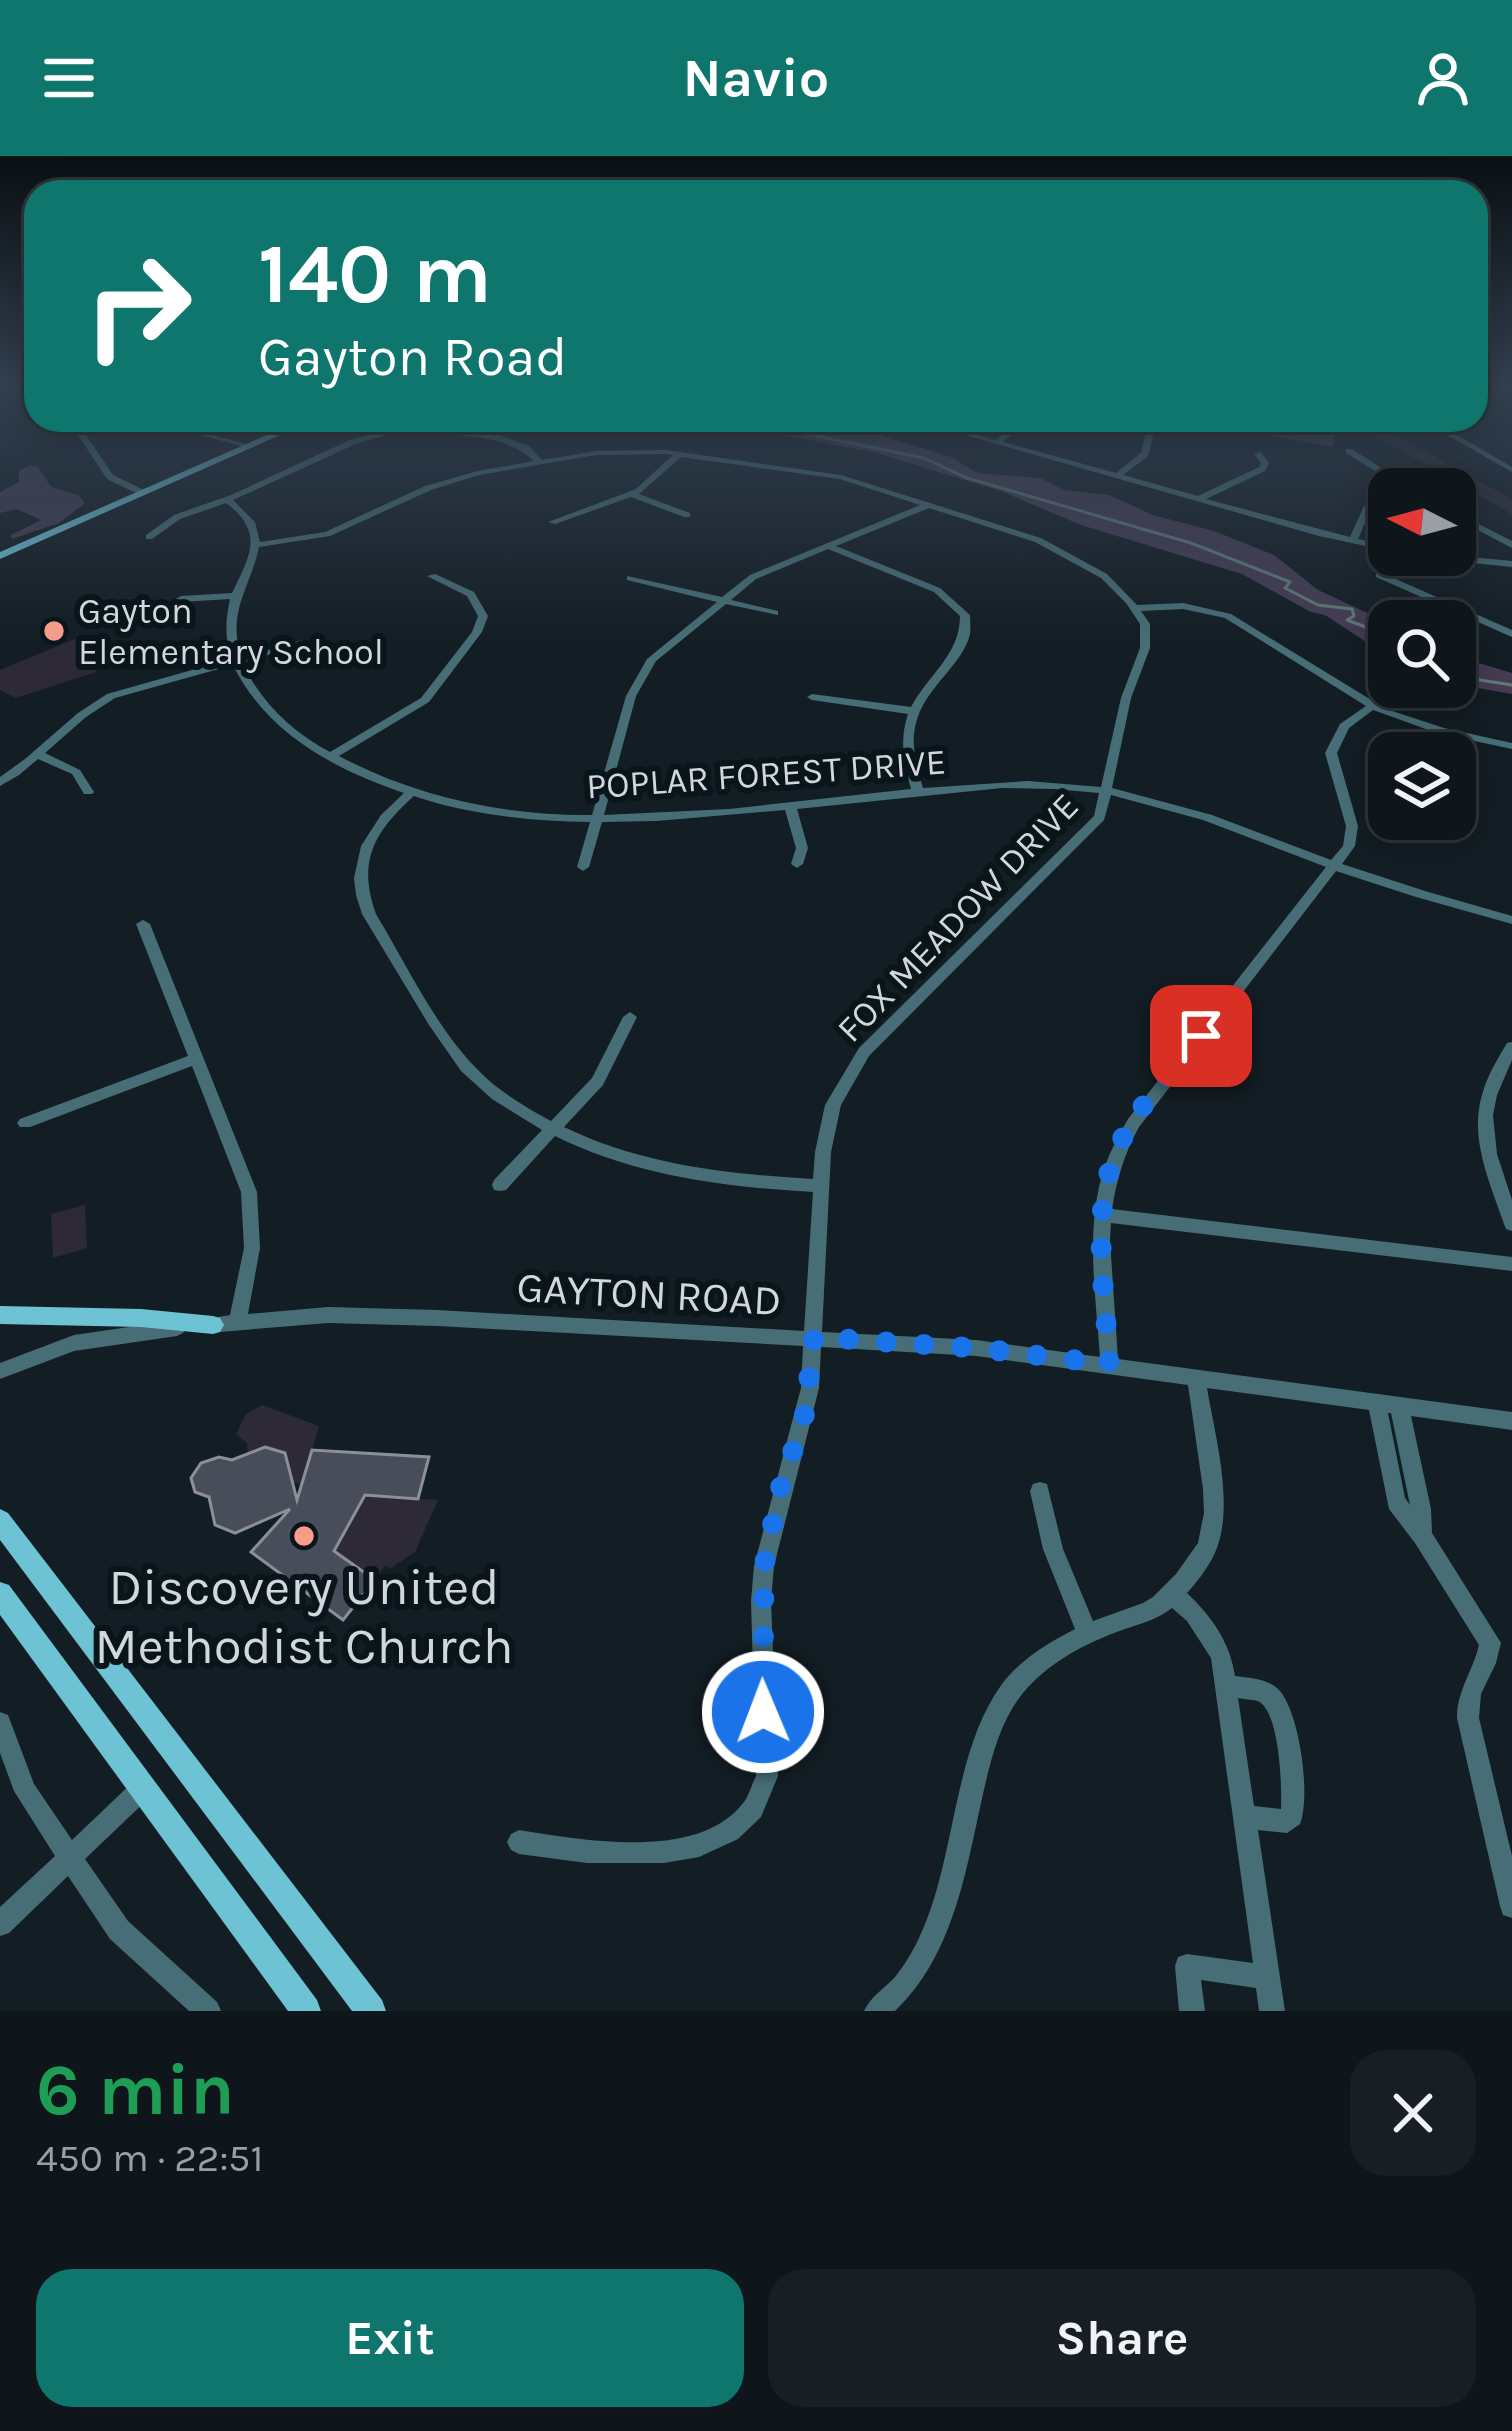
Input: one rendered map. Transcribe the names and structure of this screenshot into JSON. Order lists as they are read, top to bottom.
{
  "streets": {
    "street": ["POPLAR FOREST DRIVE", "FOX MEADOW DRIVE", "GAYTON ROAD"]
  },
  "crossings": [
    ["POPLAR FOREST DRIVE", "FOX MEADOW DRIVE"],
    ["FOX MEADOW DRIVE", "GAYTON ROAD"]
  ],
  "places": ["Gayton Elementary School", "Discovery United Methodist Church"],
  "north": "left",
  "page": {
    "header": "Navio",
    "turn": ["140 m", "Gayton Road"],
    "heading": ["6 min", "450 m · 22:51"],
    "buttons": ["Exit", "Share"]
  }
}
